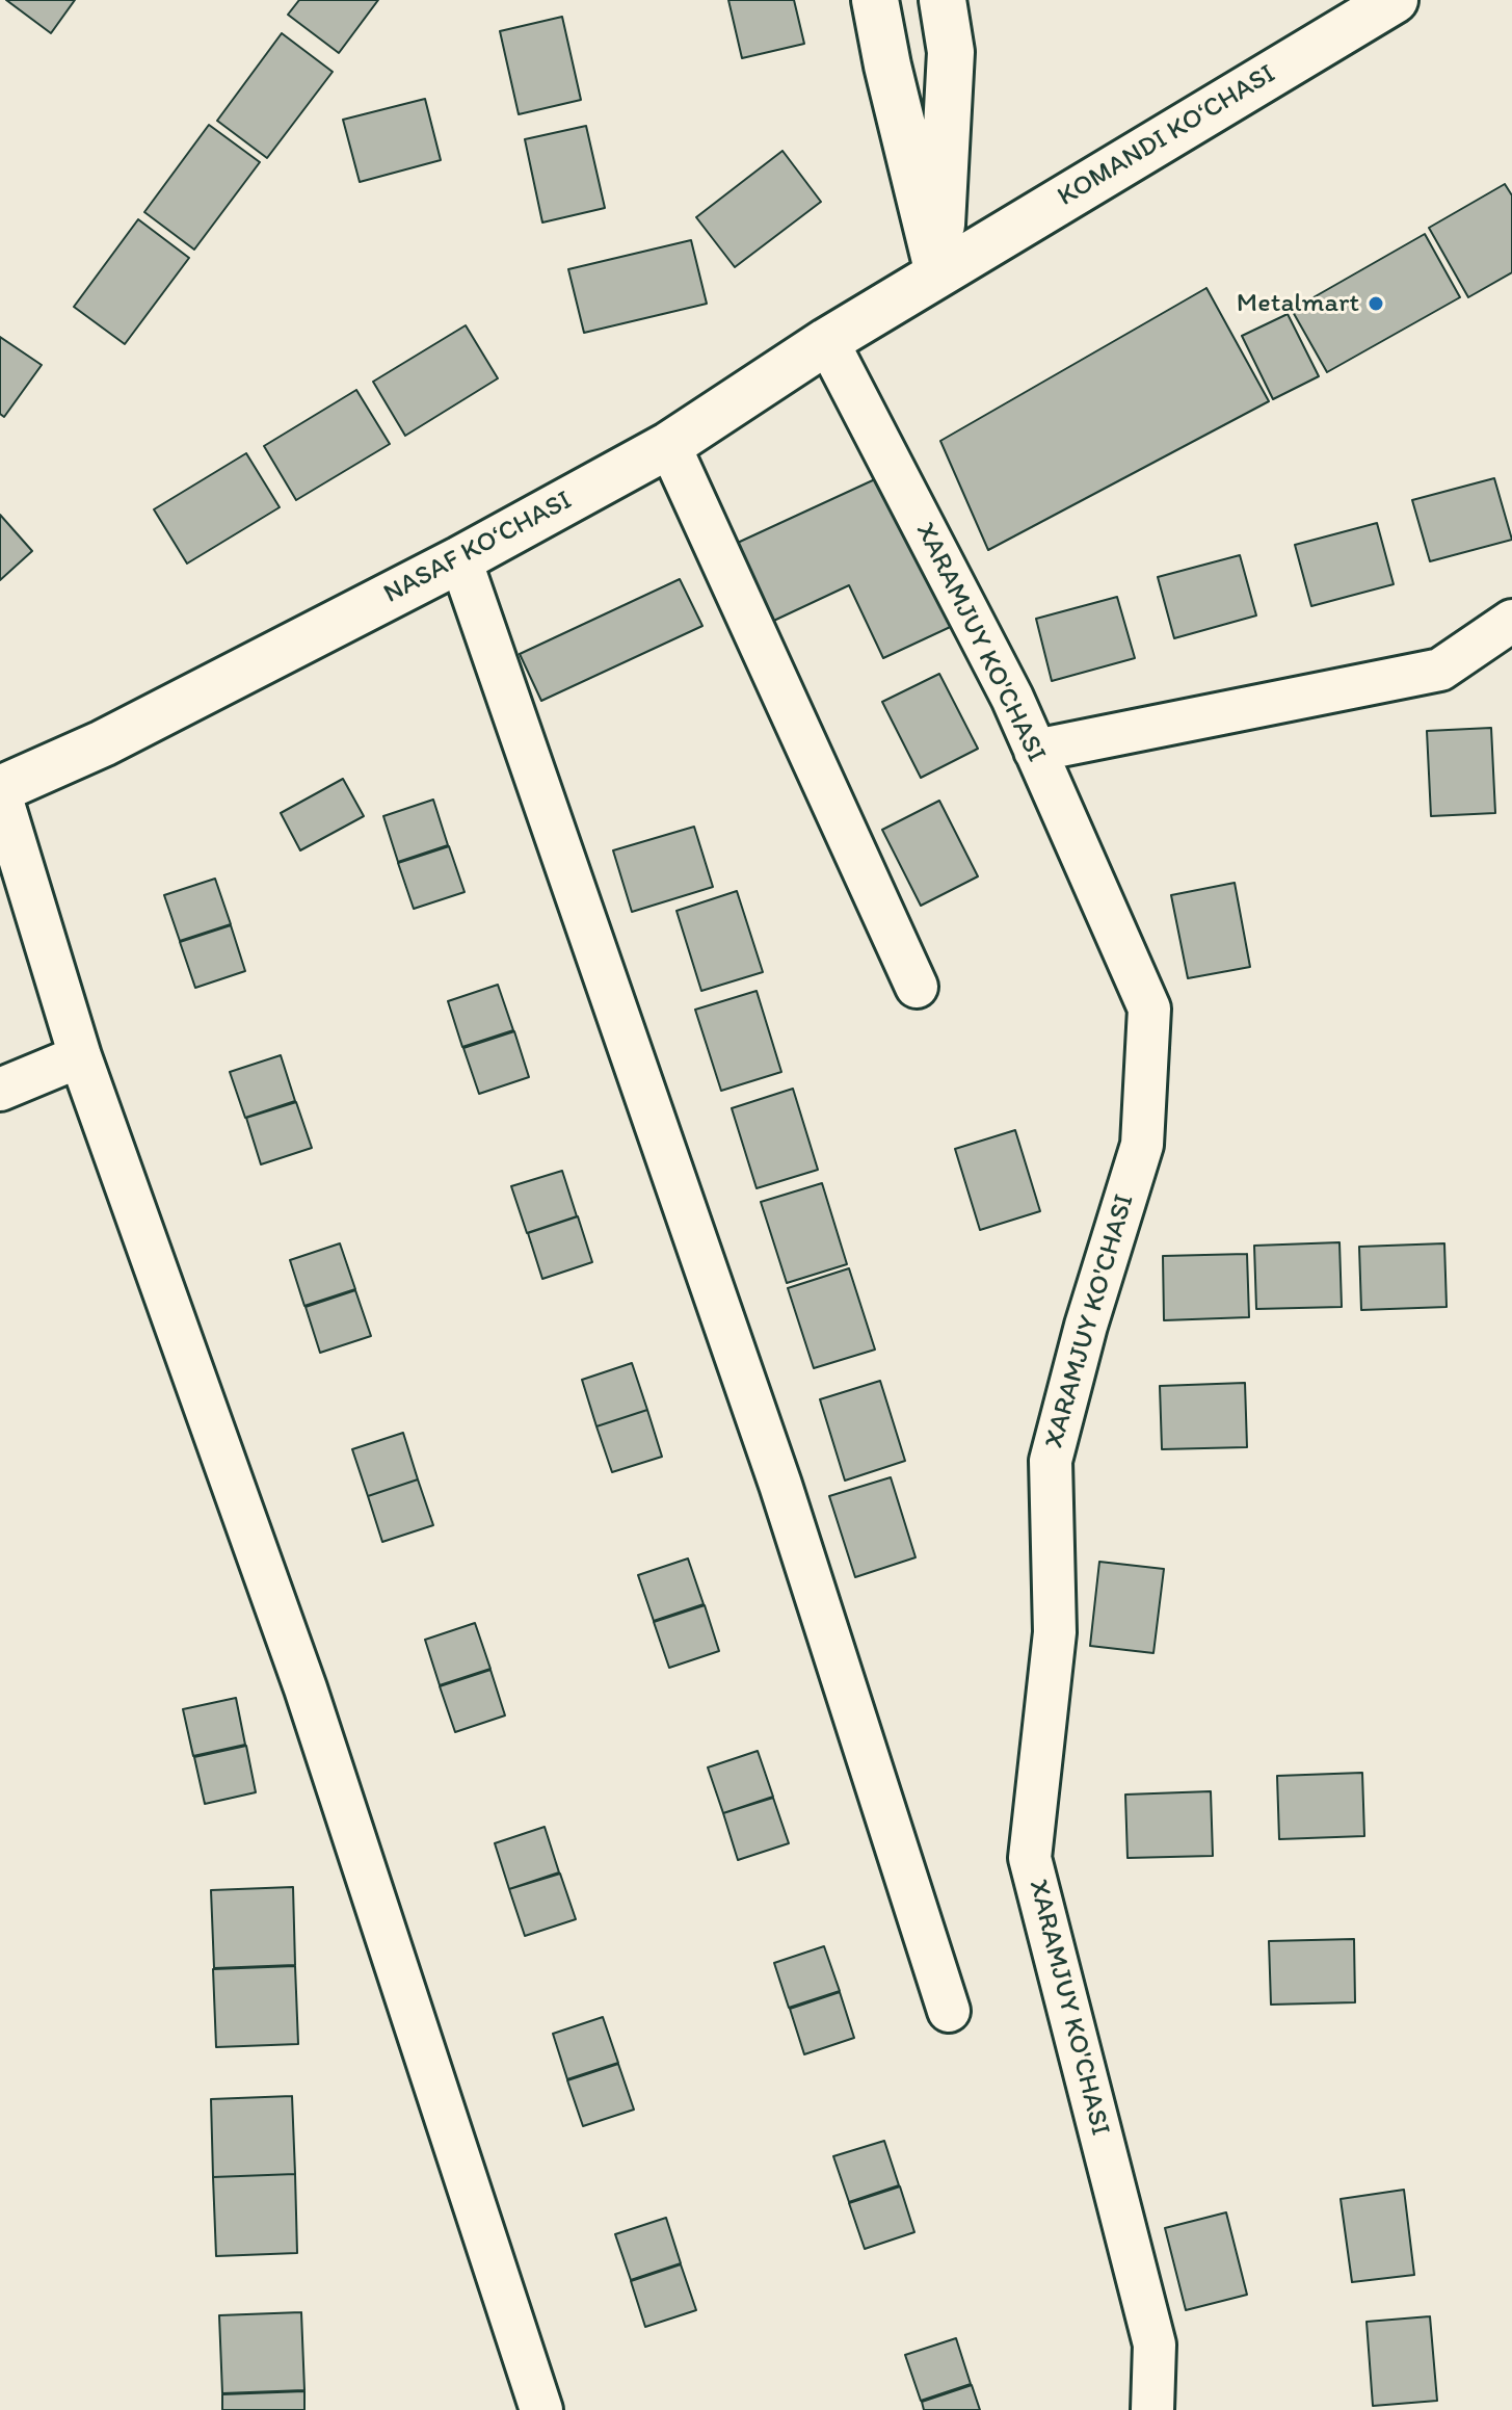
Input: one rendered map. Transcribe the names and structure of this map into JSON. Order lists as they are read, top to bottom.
{
  "streets": {
    "main road": ["KOMANDI KO‘CHASI", "NASAF KO‘CHASI"],
    "street": ["XARAMJUY KO'CHASI"]
  },
  "crossings": [
    ["KOMANDI KO‘CHASI", "NASAF KO‘CHASI"],
    ["NASAF KO‘CHASI", "XARAMJUY KO'CHASI"]
  ],
  "places": ["Metalmart"]
}
